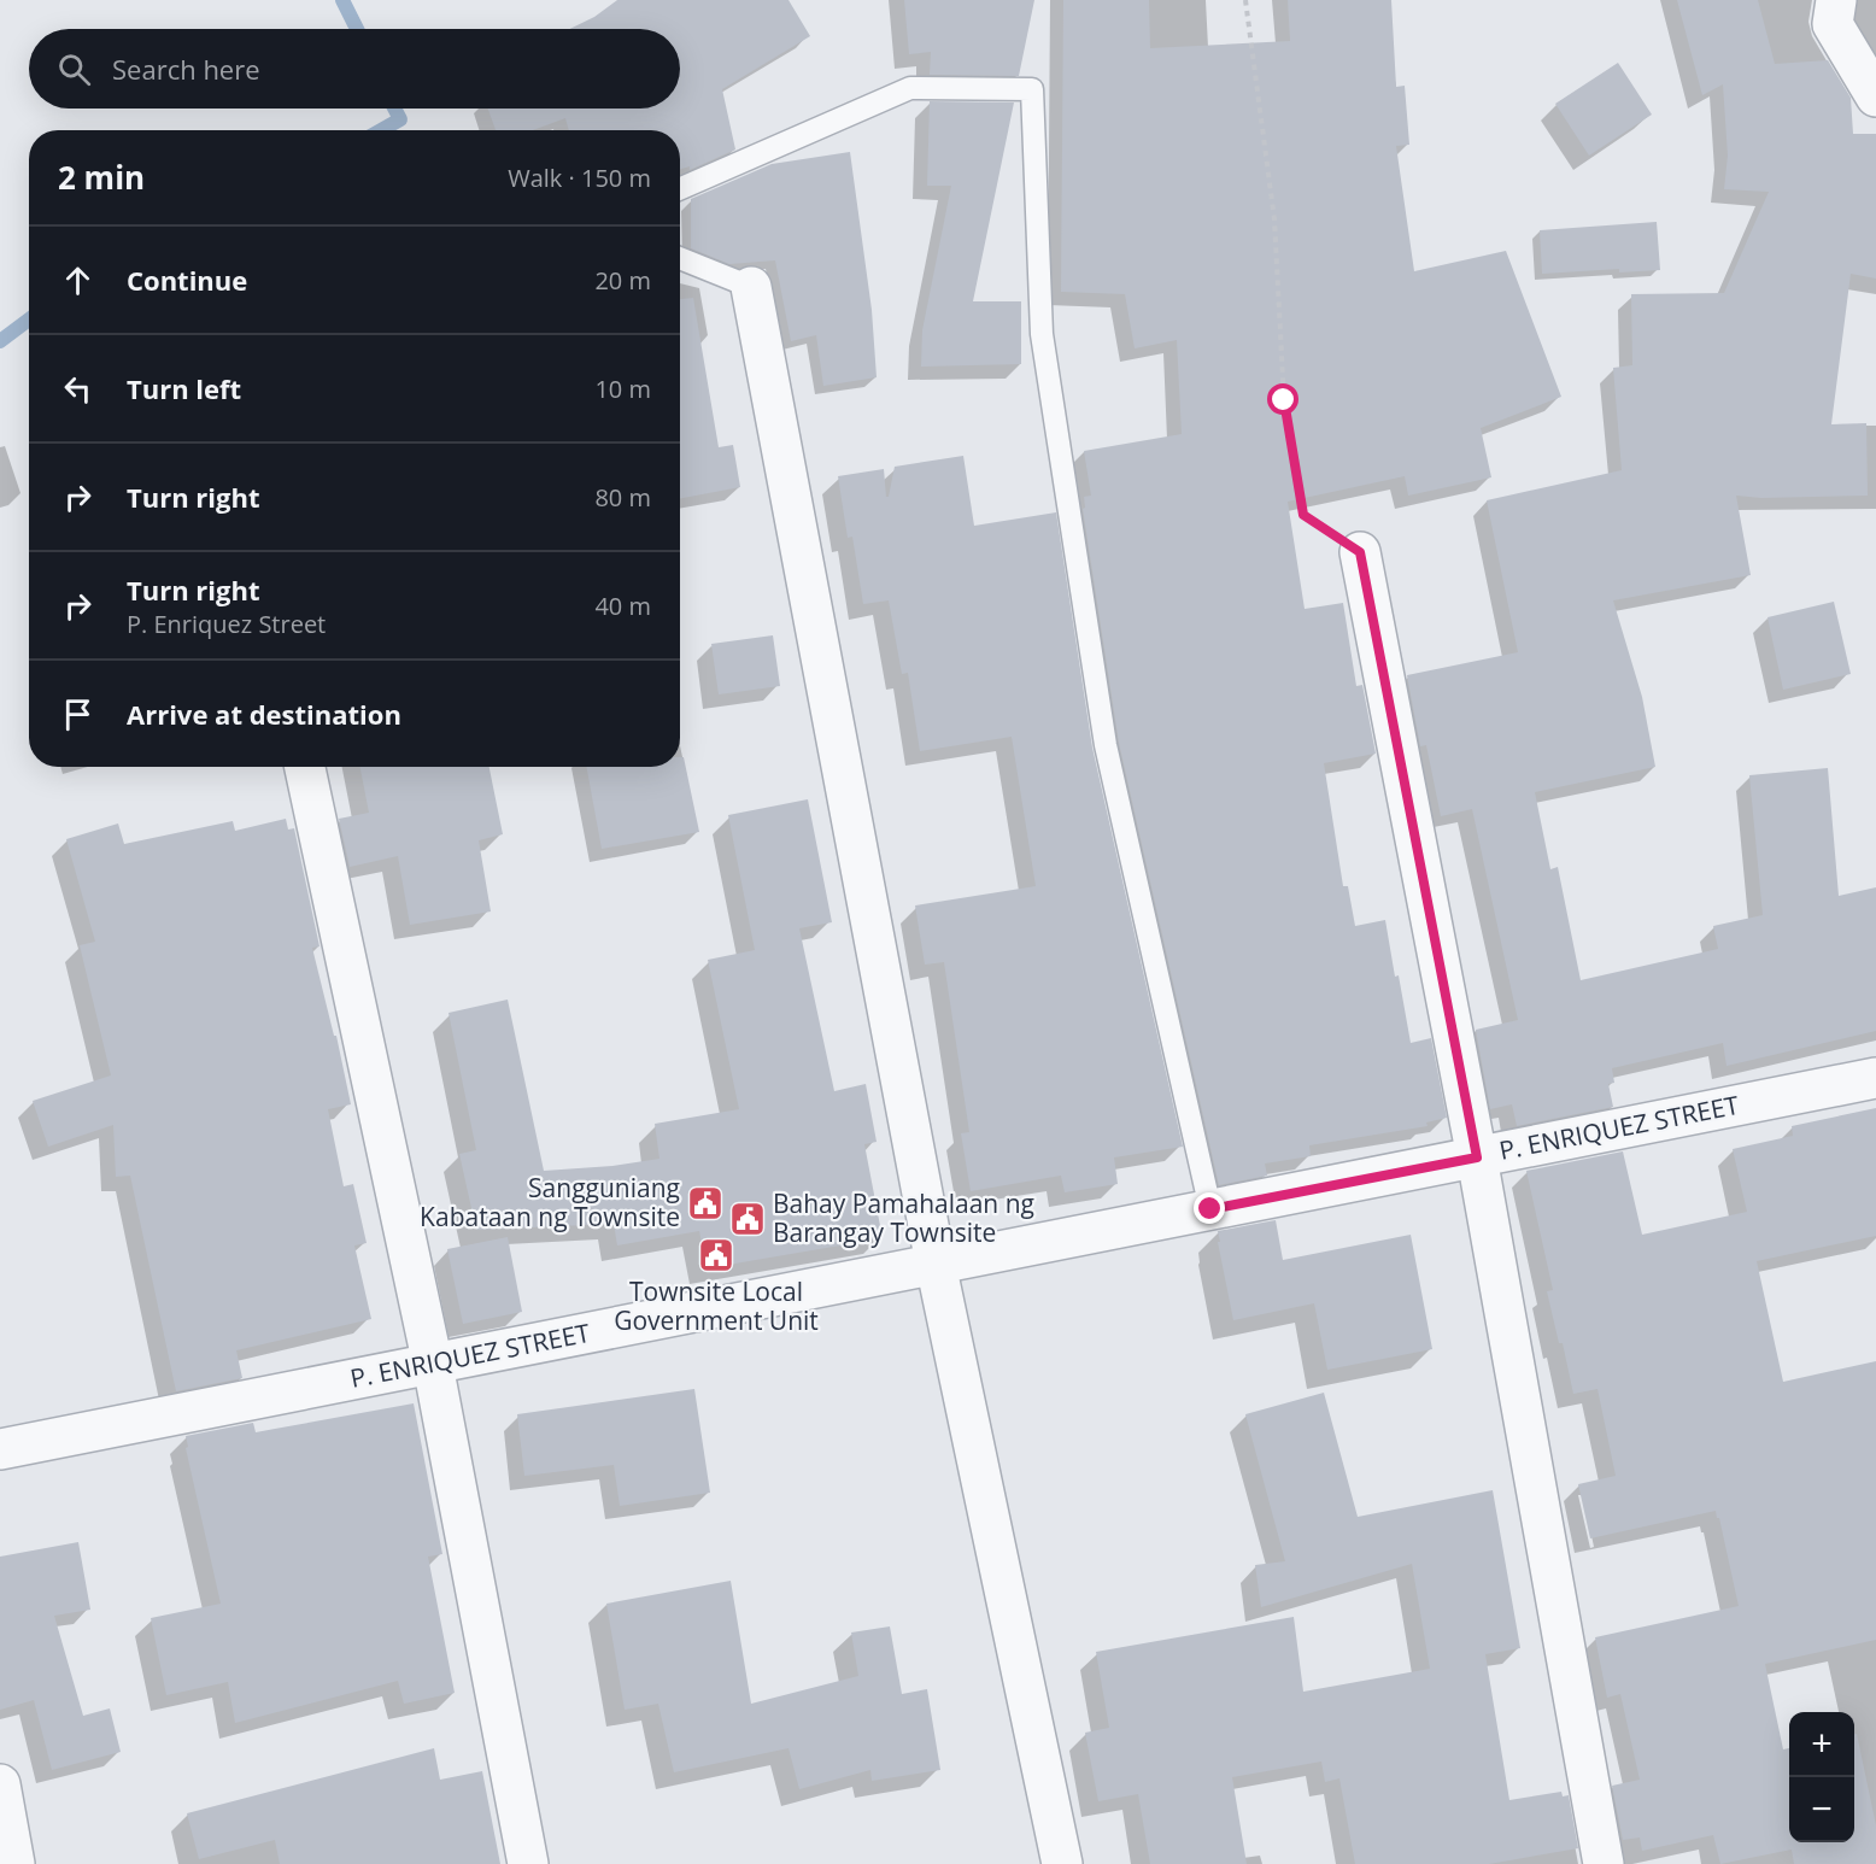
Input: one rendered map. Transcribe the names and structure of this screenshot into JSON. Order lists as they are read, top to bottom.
{
  "streets": {
    "street": ["P. ENRIQUEZ STREET"]
  },
  "places": {
    "public building": ["Sangguniang Kabataan ng Townsite", "Bahay Pamahalaan ng Barangay Townsite", "Townsite Local Government Unit"]
  },
  "page": {
    "search": "Search here",
    "heading": ["2 min", "Walk · 150 m"],
    "list": [
      ["Continue", "20 m"],
      ["Turn left", "10 m"],
      ["Turn right", "80 m"],
      ["Turn right", "P. Enriquez Street", "40 m"],
      "Arrive at destination"
    ],
    "map_buttons": ["+", "−"]
  }
}
